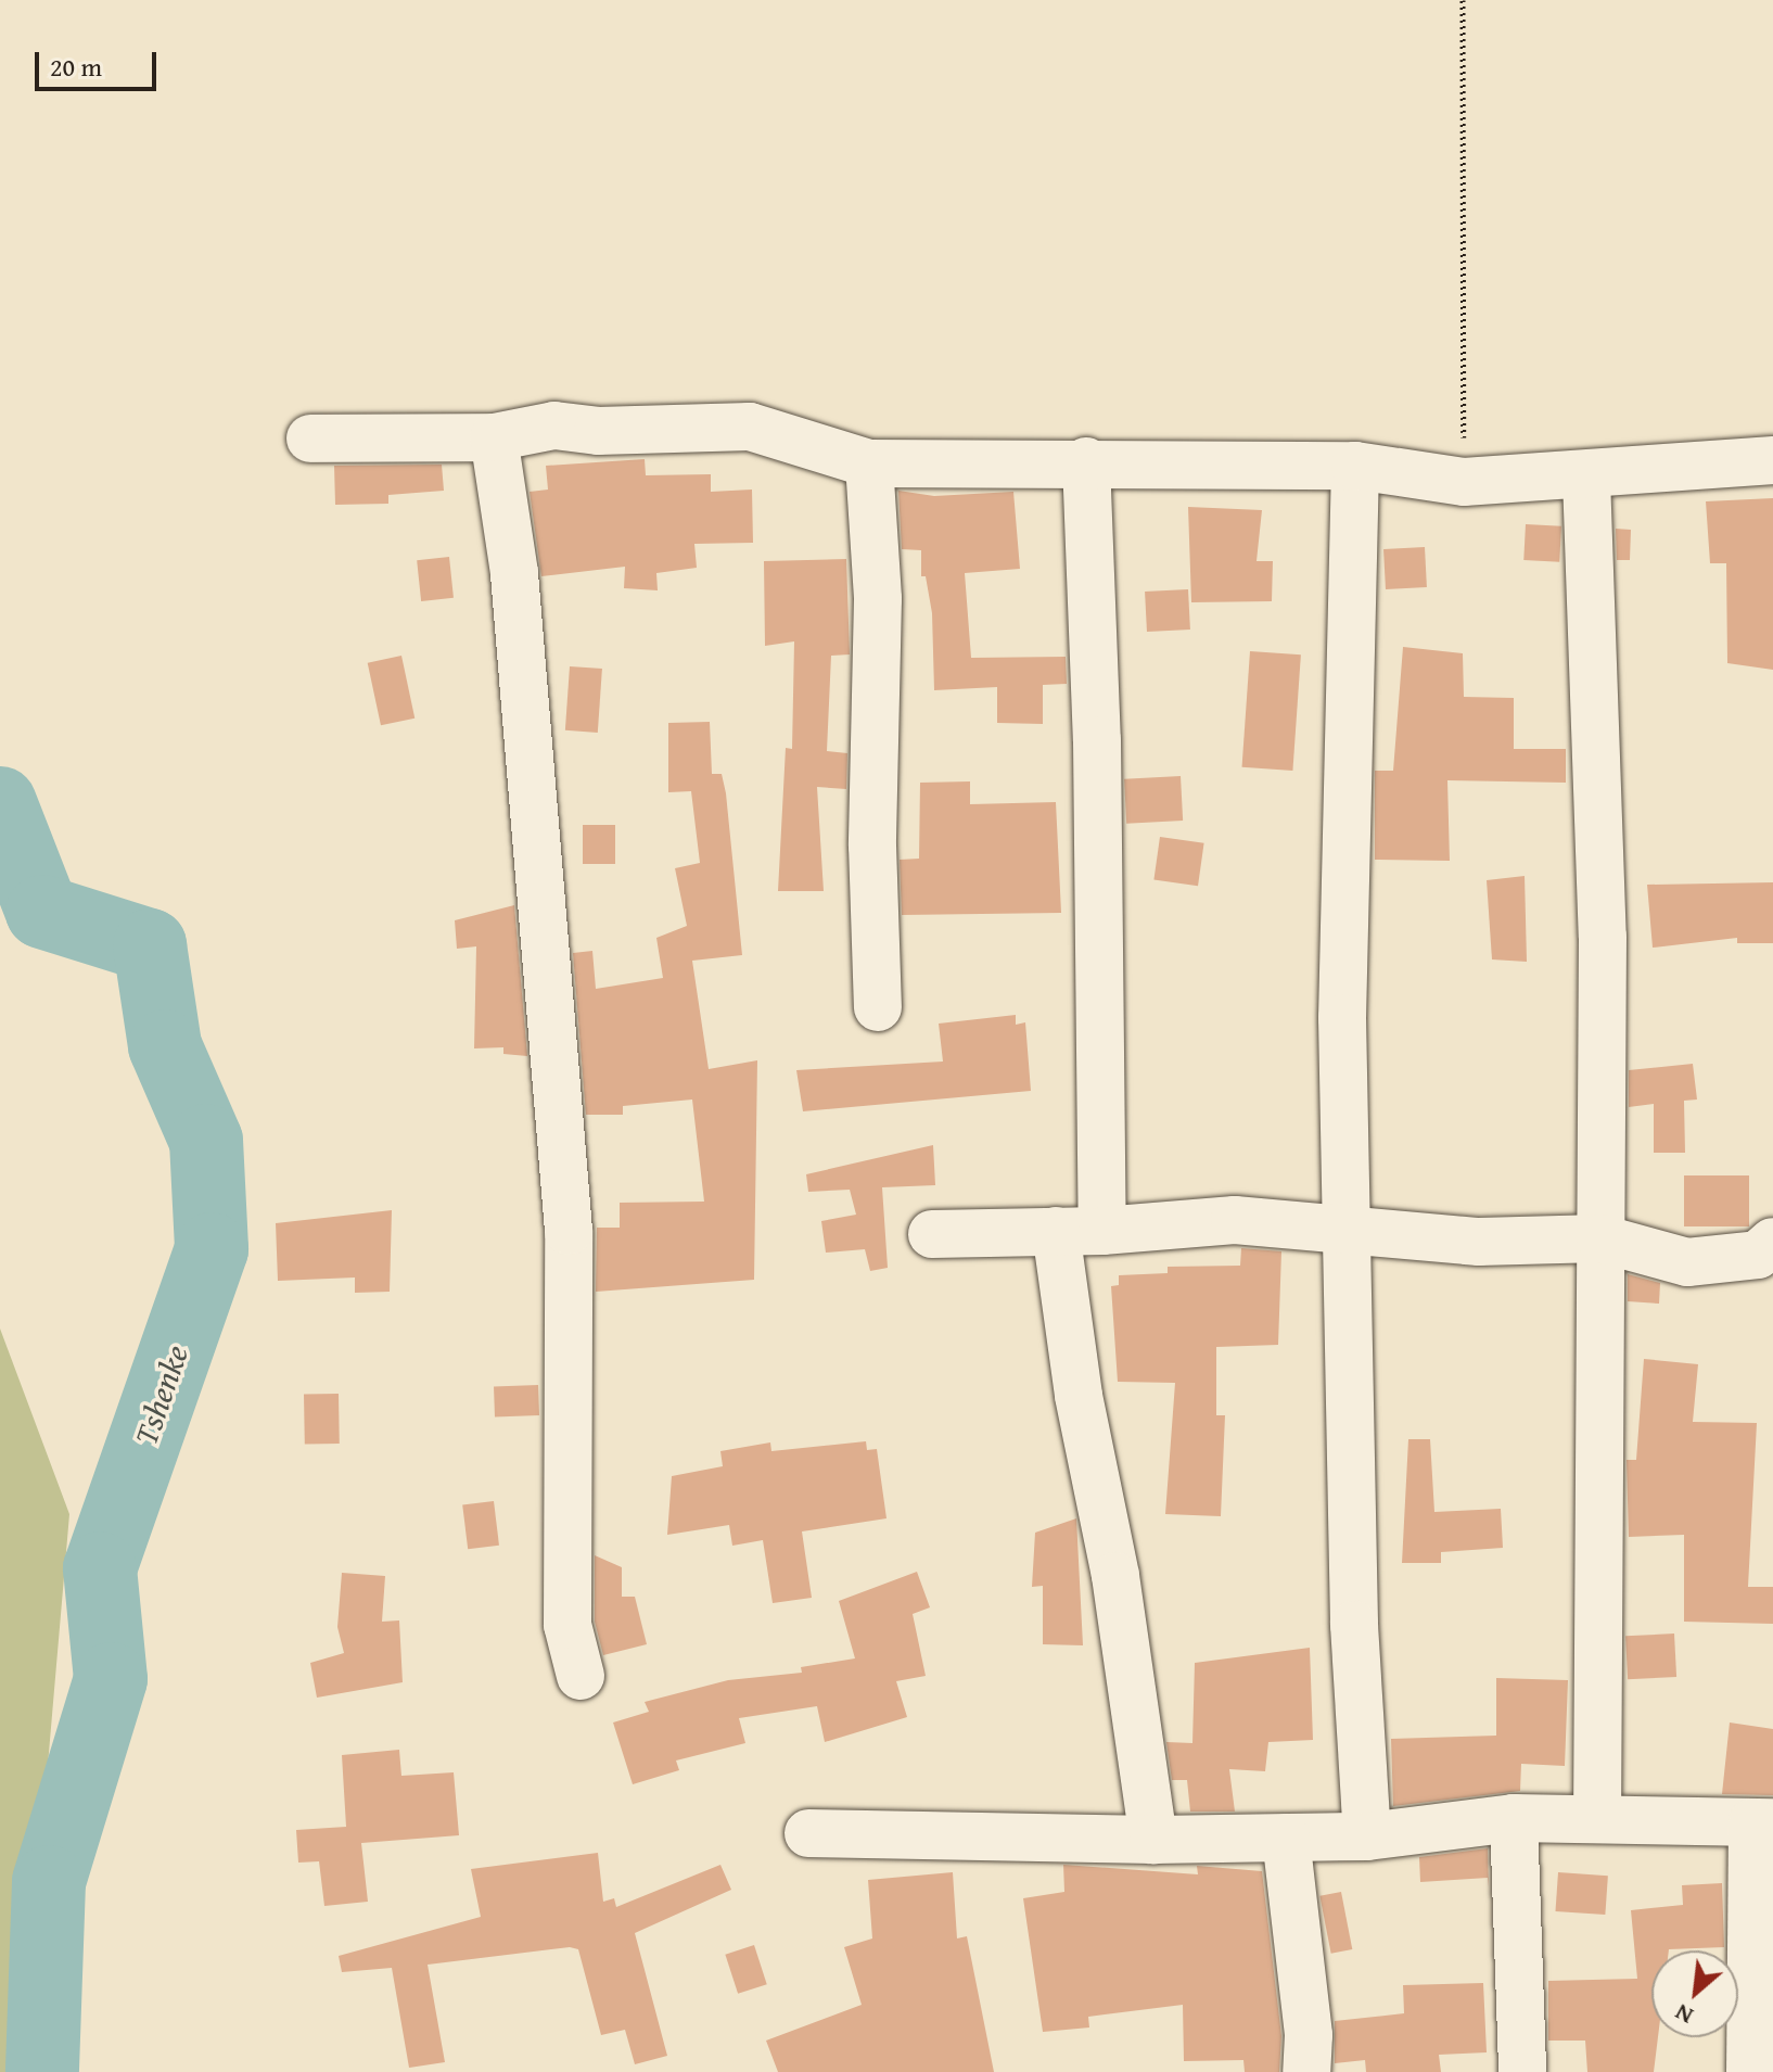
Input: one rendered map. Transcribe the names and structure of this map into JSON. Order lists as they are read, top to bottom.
{
  "water": ["Tshenke"],
  "scale_bar": "20 m",
  "north": "bottom left"
}
